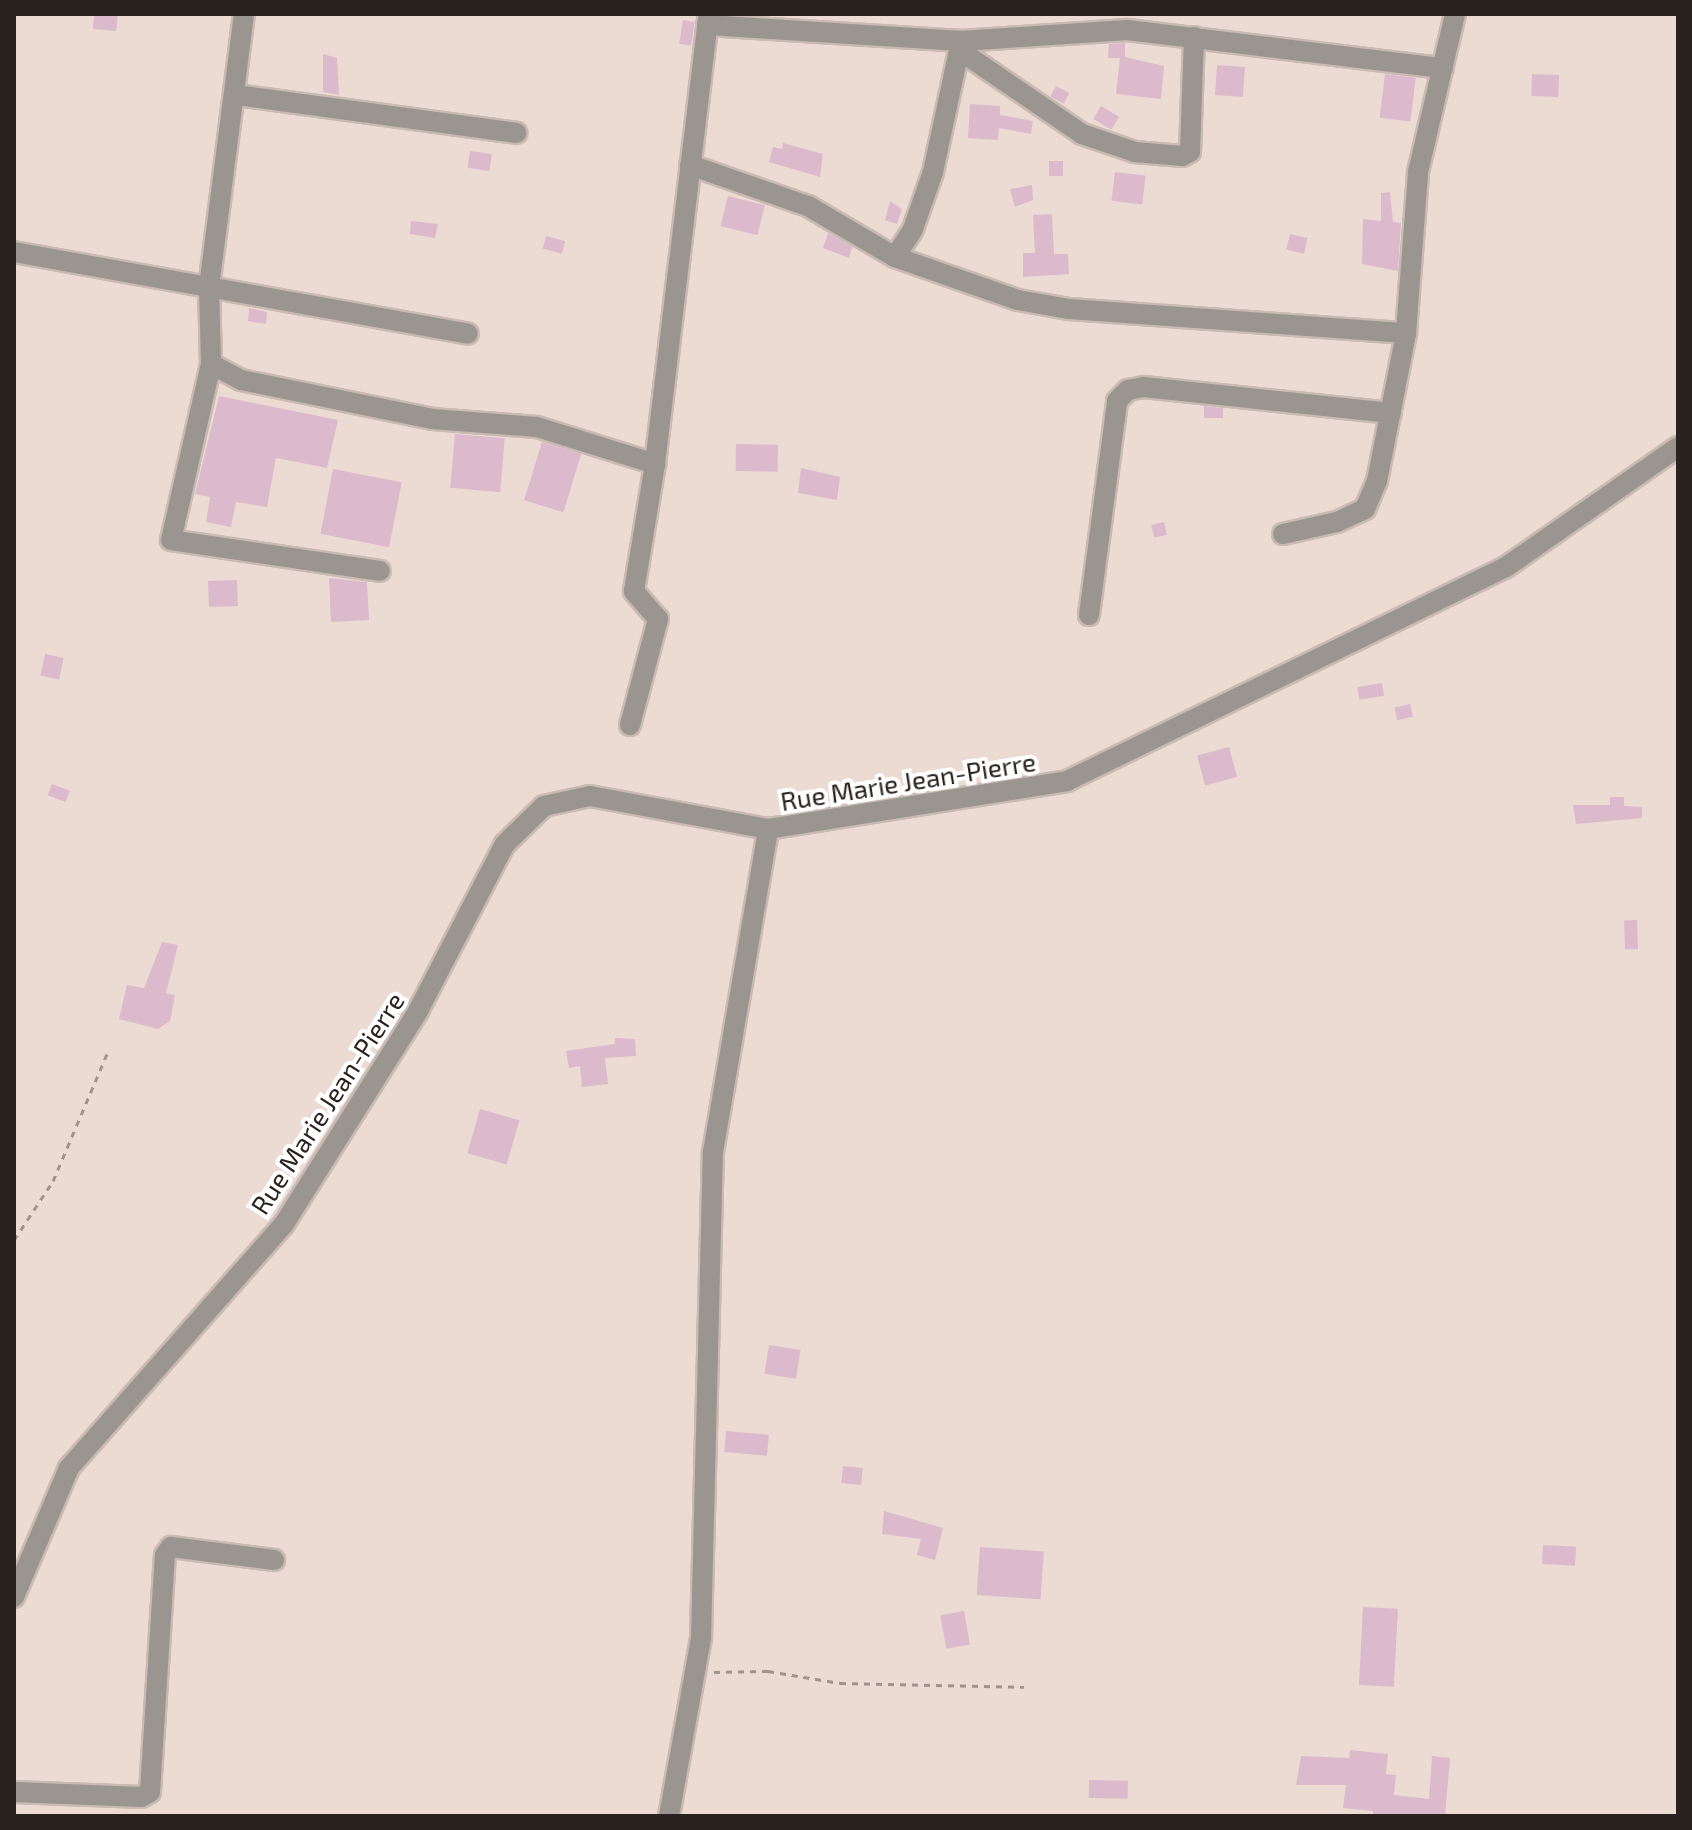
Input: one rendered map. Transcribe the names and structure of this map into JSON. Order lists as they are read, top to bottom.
{
  "streets": {
    "street": ["Rue Marie Jean-Pierre"]
  }
}
